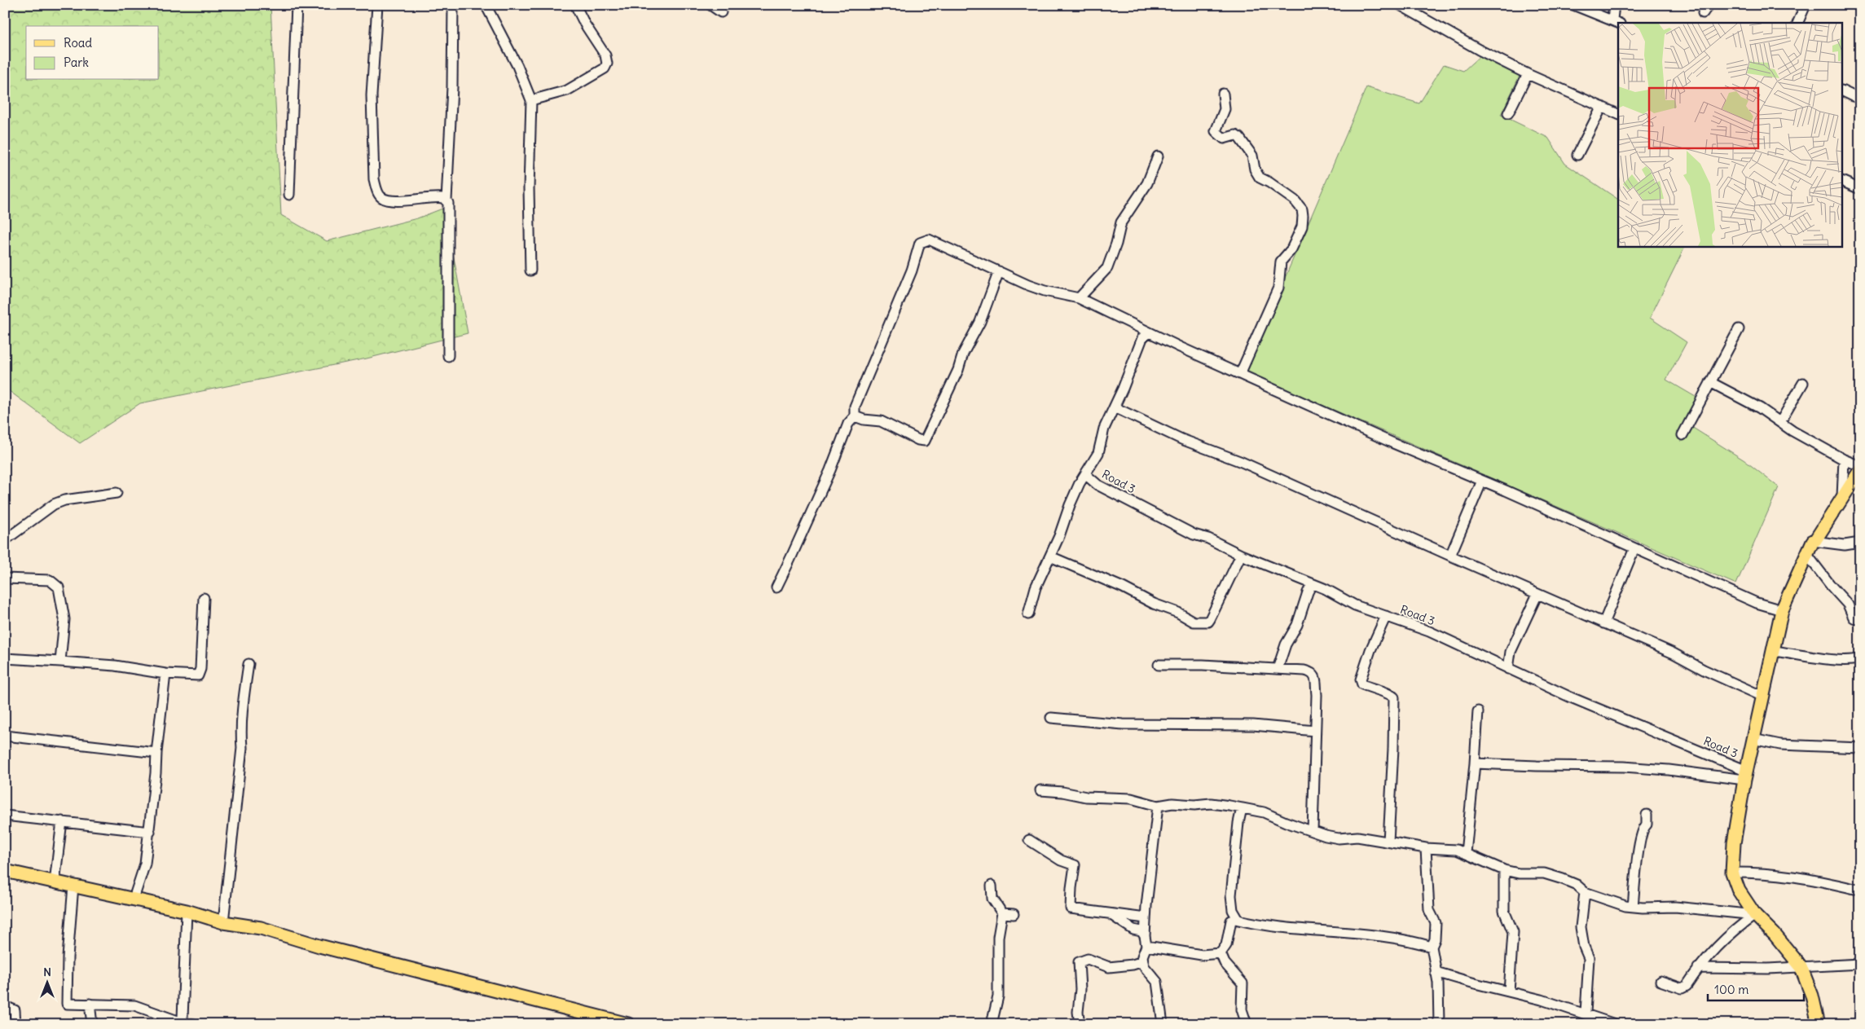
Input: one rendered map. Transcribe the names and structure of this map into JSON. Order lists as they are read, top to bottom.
{
  "streets": {
    "street": ["Road 3"]
  },
  "legend": ["Road", "Park"],
  "scale_bar": "100 m",
  "north": "top"
}
